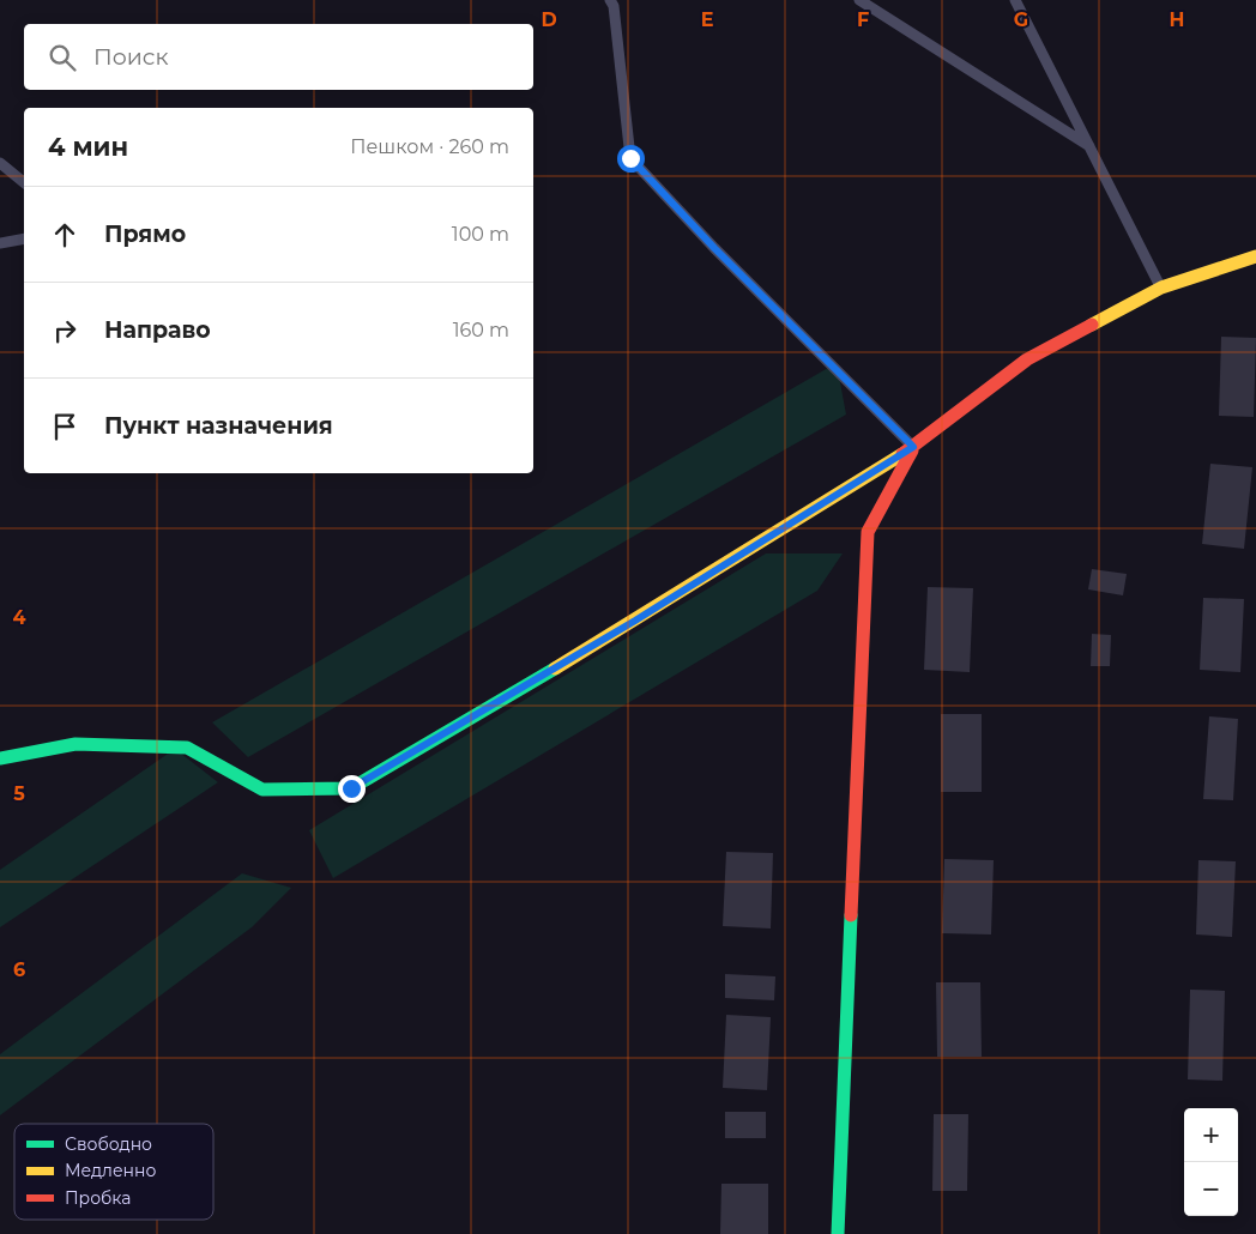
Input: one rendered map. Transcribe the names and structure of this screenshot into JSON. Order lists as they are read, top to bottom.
{
  "legend": ["Свободно", "Медленно", "Пробка"],
  "page": {
    "search": "Поиск",
    "heading": ["4 мин", "Пешком · 260 m"],
    "list": [
      ["Прямо", "100 m"],
      ["Направо", "160 m"],
      "Пункт назначения"
    ],
    "map_buttons": ["+", "−"]
  },
  "grid": {
    "columns": [
      "D",
      "E",
      "F",
      "G",
      "H"
    ],
    "rows": ["4", "5", "6"]
  }
}
